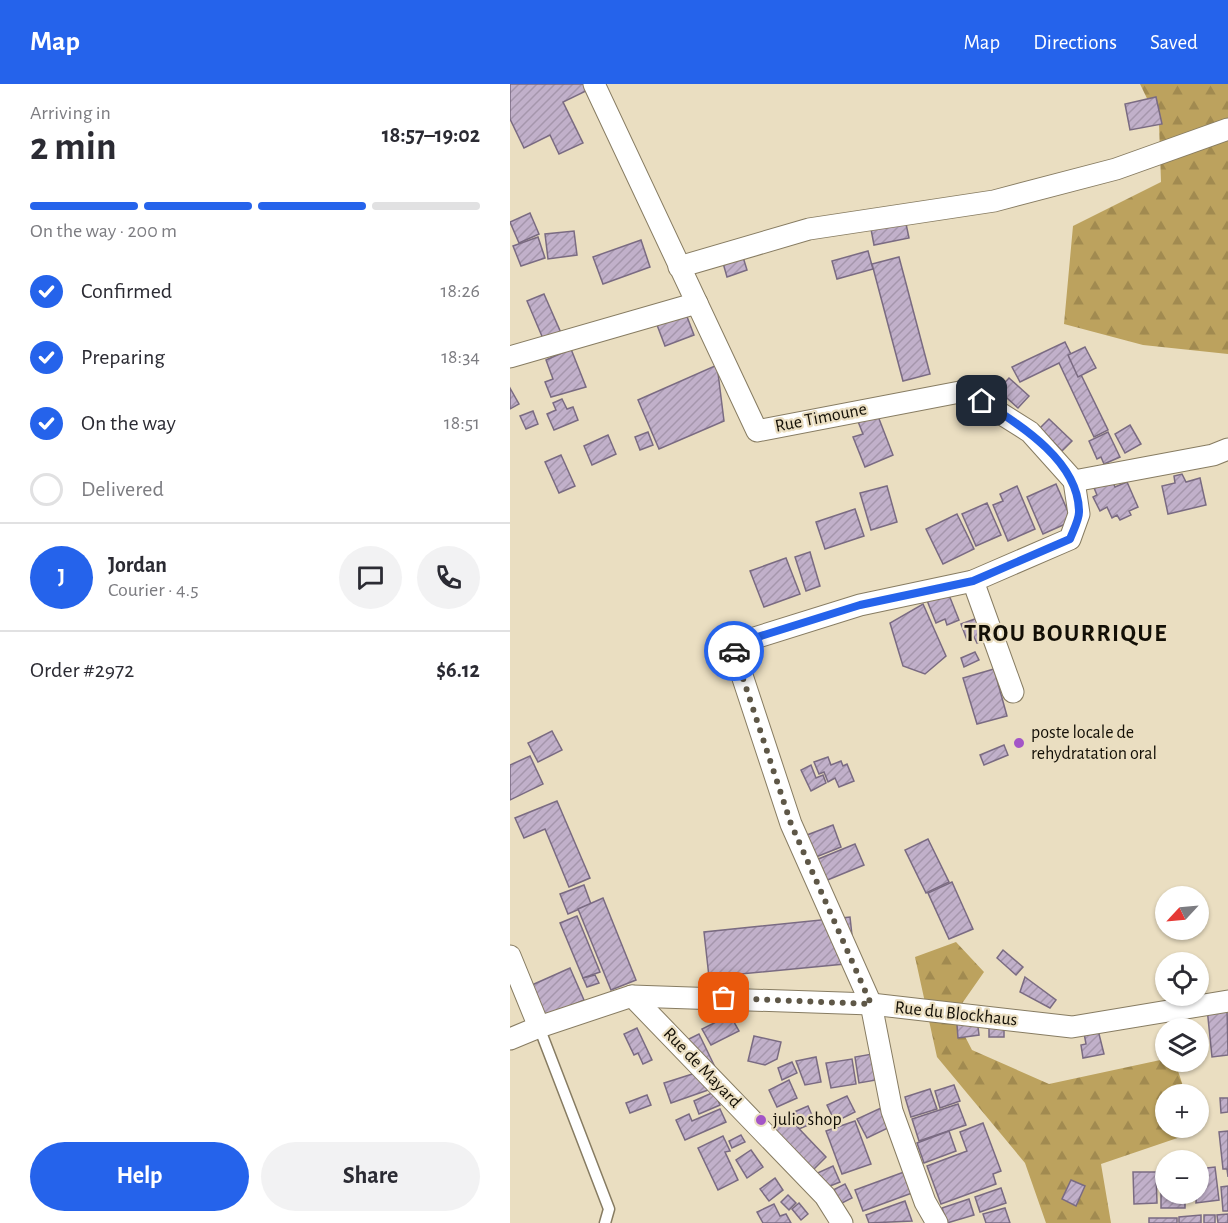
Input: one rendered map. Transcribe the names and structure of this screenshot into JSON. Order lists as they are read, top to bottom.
{
  "streets": {
    "street": ["Rue Timoune", "Rue du Blockhaus", "Rue de Mayard"]
  },
  "crossings": [
    ["Rue du Blockhaus", "Rue de Mayard"]
  ],
  "districts": ["TROU BOURRIQUE"],
  "places": ["poste locale de rehydratation oral", "julio shop"],
  "north": "bottom left",
  "page": {
    "header": "Map",
    "nav": ["Map", "Directions", "Saved"],
    "heading": ["2 min", "Arriving in", "18:57–19:02"],
    "panel": [
      "Jordan",
      "Courier · 4.5",
      "Order #2972",
      "$6.12"
    ],
    "bar": "On the way · 200 m",
    "list": [
      ["Confirmed", "18:26"],
      ["Preparing", "18:34"],
      ["On the way", "18:51"],
      "Delivered"
    ],
    "round": "J",
    "map_buttons": ["+", "−"],
    "buttons": ["Help", "Share"]
  }
}
